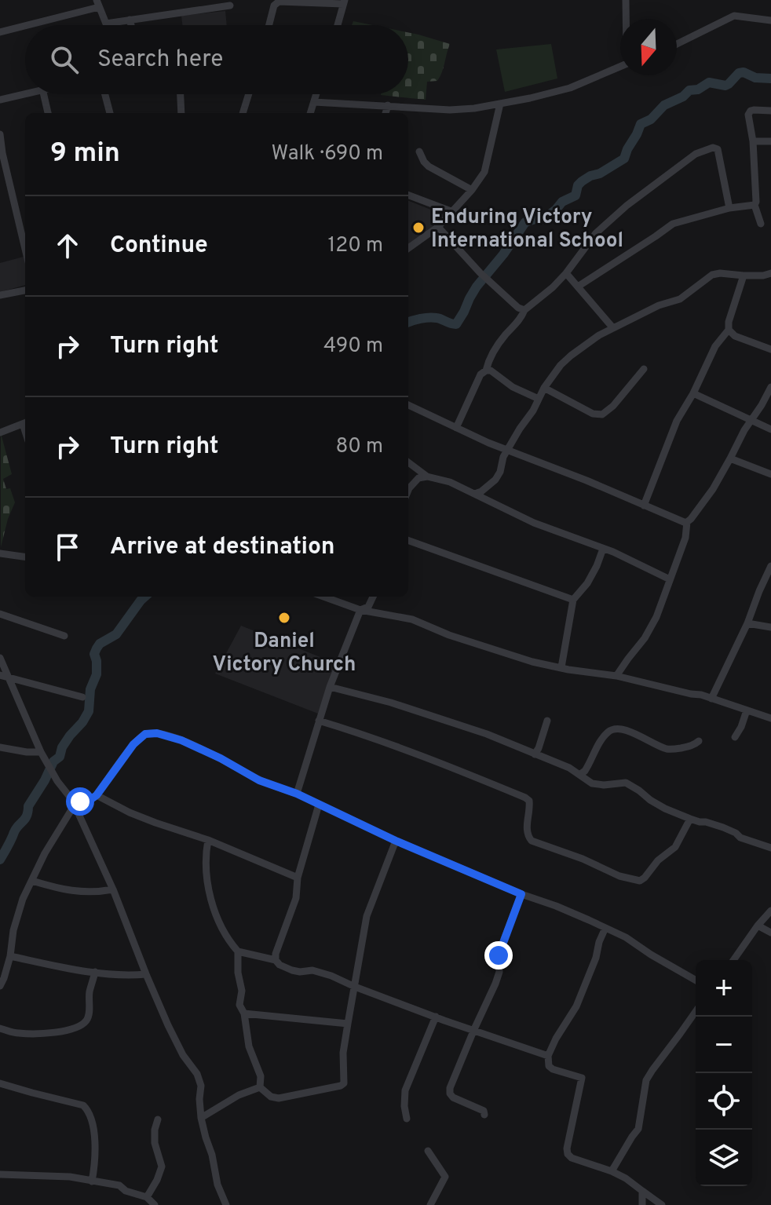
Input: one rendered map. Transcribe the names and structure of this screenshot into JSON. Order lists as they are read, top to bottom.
{
  "places": ["Enduring Victory International School", "Daniel Victory Church"],
  "north": "bottom",
  "page": {
    "search": "Search here",
    "heading": ["9 min", "Walk · 690 m"],
    "list": [
      ["Continue", "120 m"],
      ["Turn right", "490 m"],
      ["Turn right", "80 m"],
      "Arrive at destination"
    ],
    "map_buttons": ["+", "−"]
  }
}
